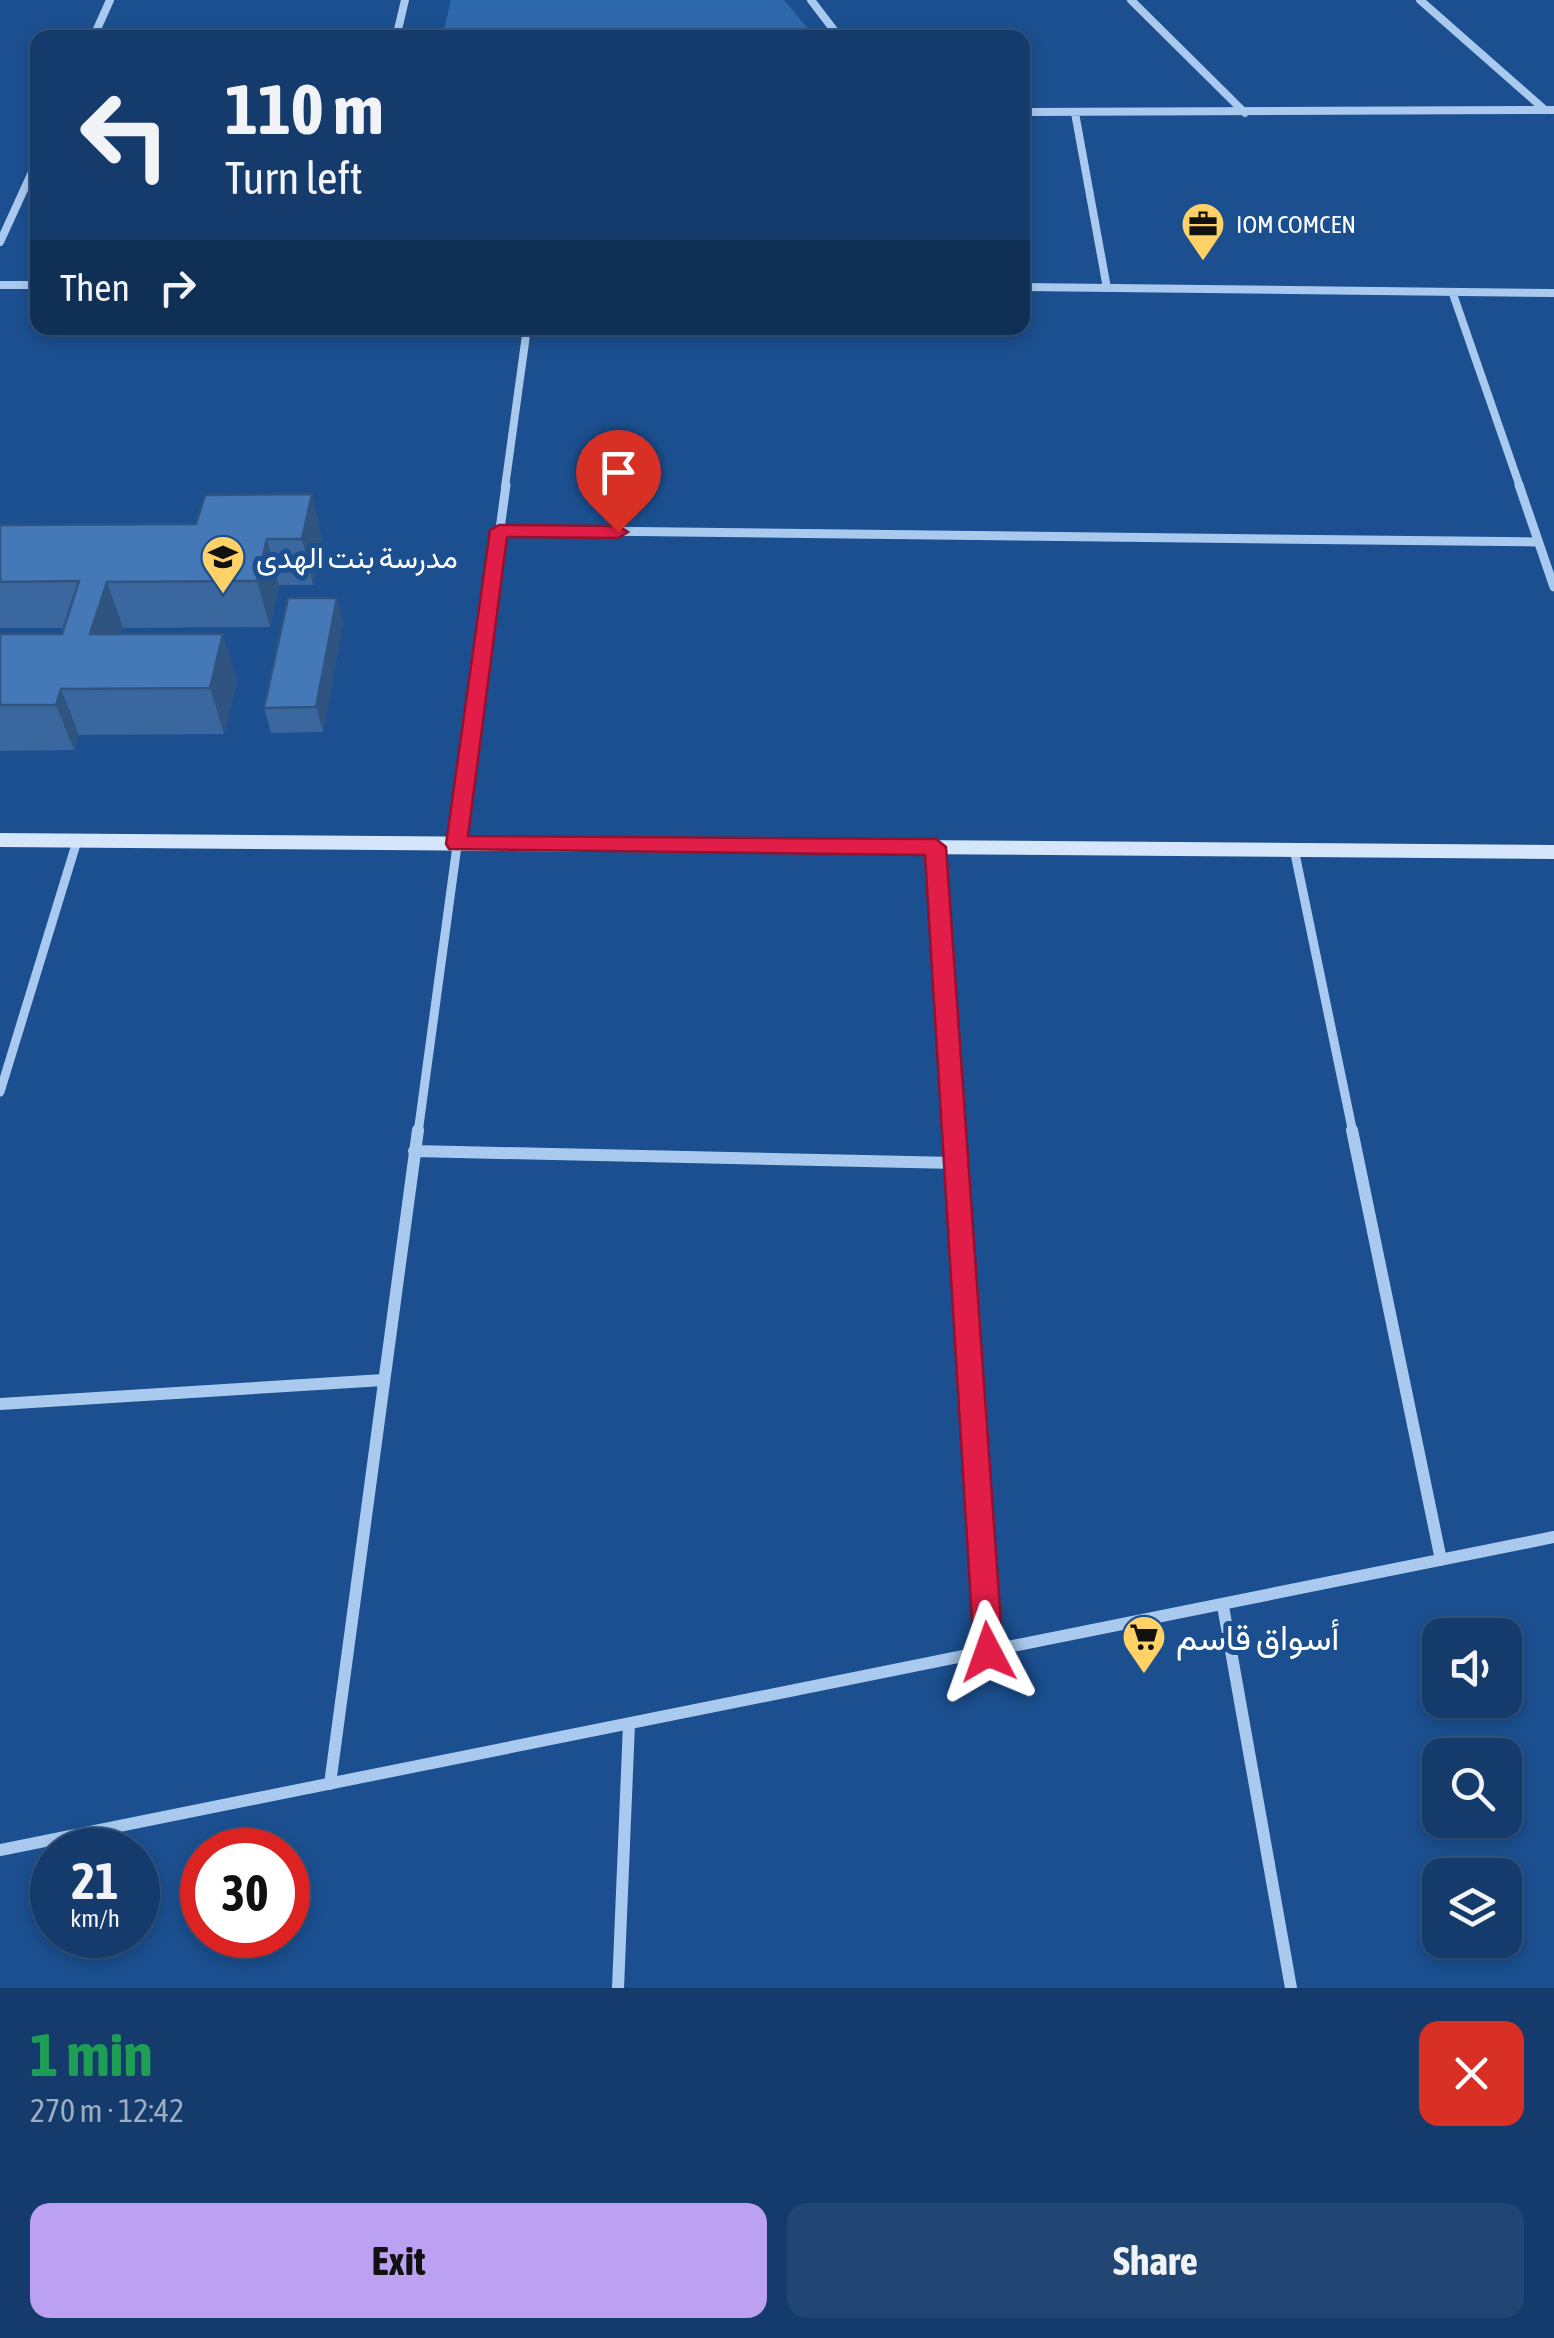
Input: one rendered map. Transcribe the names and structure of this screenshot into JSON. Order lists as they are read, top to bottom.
{
  "places": {
    "office": ["IOM COMCEN"],
    "school or university": ["مدرسة بنت الهدی"],
    "supermarket": ["أسواق قاسم"]
  },
  "page": {
    "turn": ["110 m", "Turn left"],
    "then": "Then",
    "speed": "21 km/h",
    "limit": "30",
    "heading": ["1 min", "270 m · 12:42"],
    "buttons": ["Exit", "Share"]
  }
}
